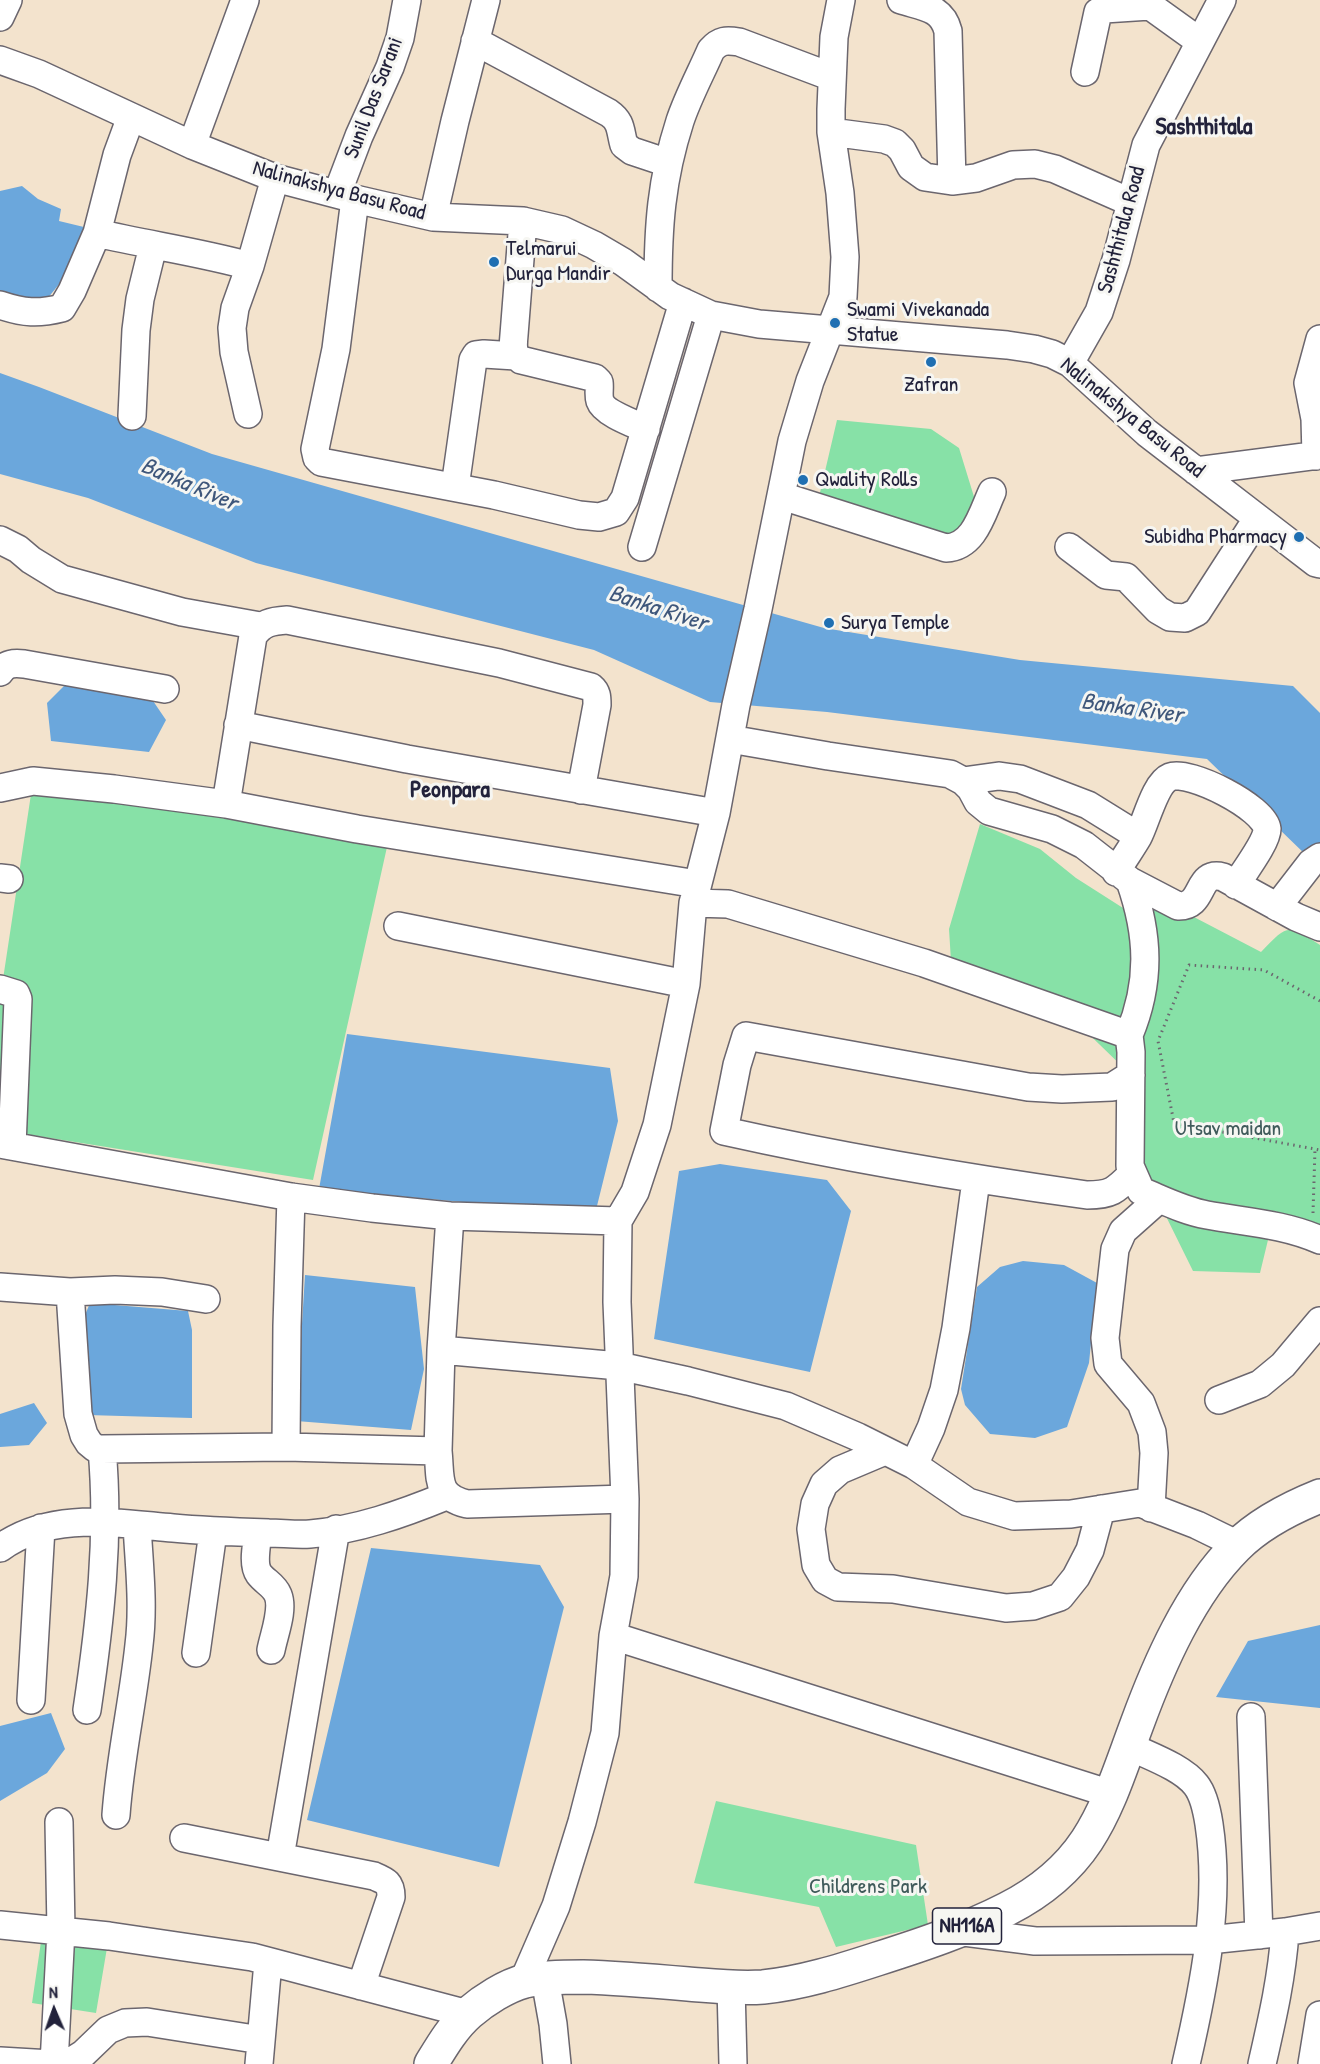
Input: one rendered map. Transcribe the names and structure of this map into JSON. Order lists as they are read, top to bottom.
{
  "streets": {
    "highway": ["NH116A"],
    "street": ["Sunil Das Sarani", "Nalinakshya Basu Road", "Sashthitala Road"]
  },
  "crossings": [
    ["Sunil Das Sarani", "Nalinakshya Basu Road"],
    ["Nalinakshya Basu Road", "Sashthitala Road"]
  ],
  "districts": ["Sashthitala", "Peonpara"],
  "water": ["Banka River"],
  "parks": ["Utsav maidan", "Childrens Park"],
  "places": [
    "Telmarui Durga Mandir",
    "Swami Vivekanada Statue",
    "Zafran",
    "Qwality Rolls",
    "Subidha Pharmacy",
    "Surya Temple"
  ],
  "north": "top"
}
